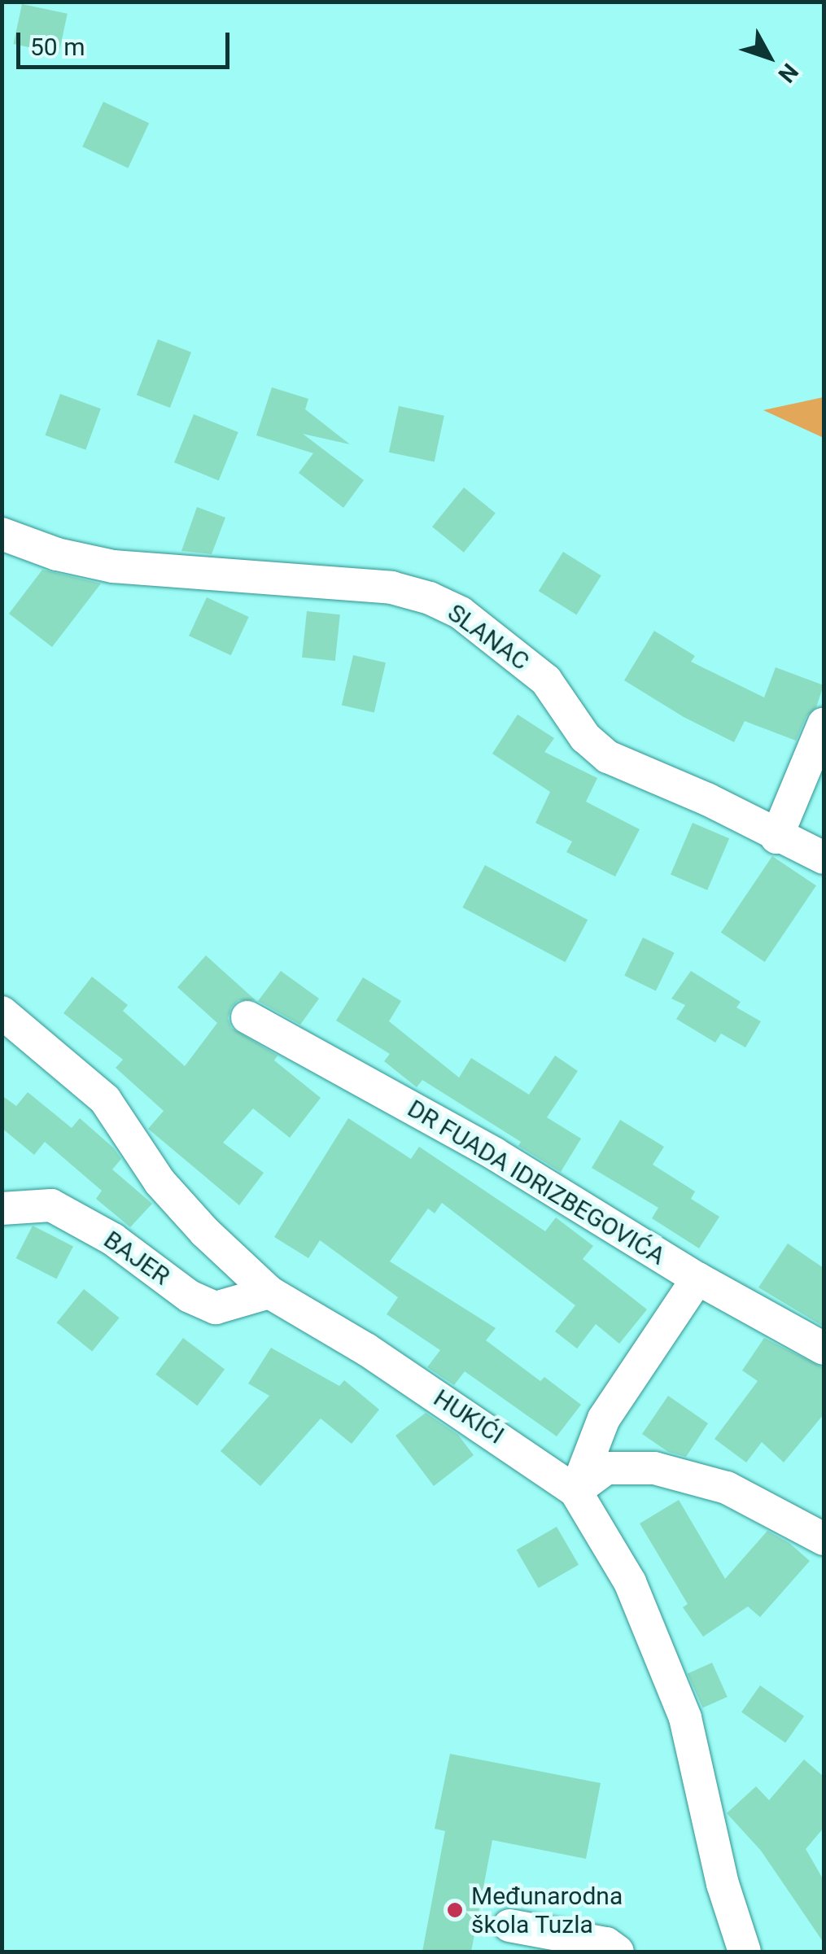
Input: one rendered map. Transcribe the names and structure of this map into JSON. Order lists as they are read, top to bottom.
{
  "streets": {
    "street": [
      "SLANAC",
      "DR FUADA IDRIZBEGOVIĆA",
      "BAJER",
      "HUKIĆI"
    ]
  },
  "crossings": [
    ["BAJER", "HUKIĆI"]
  ],
  "places": ["Međunarodna škola Tuzla"],
  "scale_bar": "50 m",
  "north": "bottom right"
}
